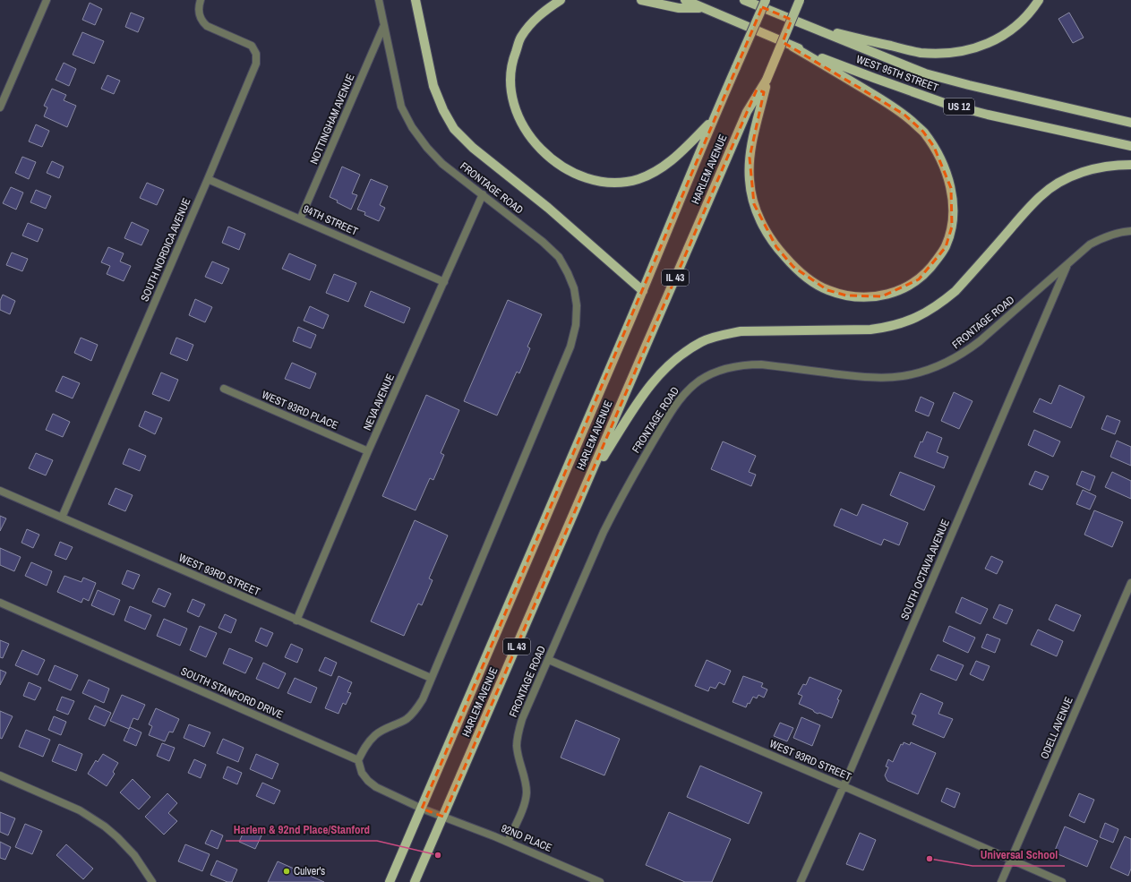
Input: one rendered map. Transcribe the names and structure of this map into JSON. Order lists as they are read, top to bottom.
{
  "streets": {
    "main road": [
      "WEST 95TH STREET",
      "US 12",
      "HARLEM AVENUE",
      "IL 43"
    ],
    "street": [
      "NOTTINGHAM AVENUE",
      "FRONTAGE ROAD",
      "94TH STREET",
      "SOUTH NORDICA AVENUE",
      "NEVA AVENUE",
      "WEST 93RD PLACE",
      "SOUTH OCTAVIA AVENUE",
      "WEST 93RD STREET",
      "SOUTH STANFORD DRIVE",
      "ODELL AVENUE",
      "92ND PLACE"
    ]
  },
  "crossings": [
    ["NOTTINGHAM AVENUE", "FRONTAGE ROAD"],
    ["NOTTINGHAM AVENUE", "94TH STREET"],
    ["HARLEM AVENUE", "92ND PLACE"],
    ["FRONTAGE ROAD", "NEVA AVENUE"],
    ["FRONTAGE ROAD", "SOUTH OCTAVIA AVENUE"],
    ["FRONTAGE ROAD", "WEST 93RD STREET"],
    ["FRONTAGE ROAD", "SOUTH STANFORD DRIVE"],
    ["FRONTAGE ROAD", "92ND PLACE"],
    ["94TH STREET", "SOUTH NORDICA AVENUE"],
    ["94TH STREET", "NEVA AVENUE"],
    ["SOUTH NORDICA AVENUE", "WEST 93RD STREET"],
    ["NEVA AVENUE", "WEST 93RD PLACE"],
    ["NEVA AVENUE", "WEST 93RD STREET"],
    ["SOUTH OCTAVIA AVENUE", "WEST 93RD STREET"],
    ["WEST 93RD STREET", "ODELL AVENUE"]
  ],
  "places": ["Harlem & 92nd Place/Stanford", "Universal School", "Culver's"]
}
